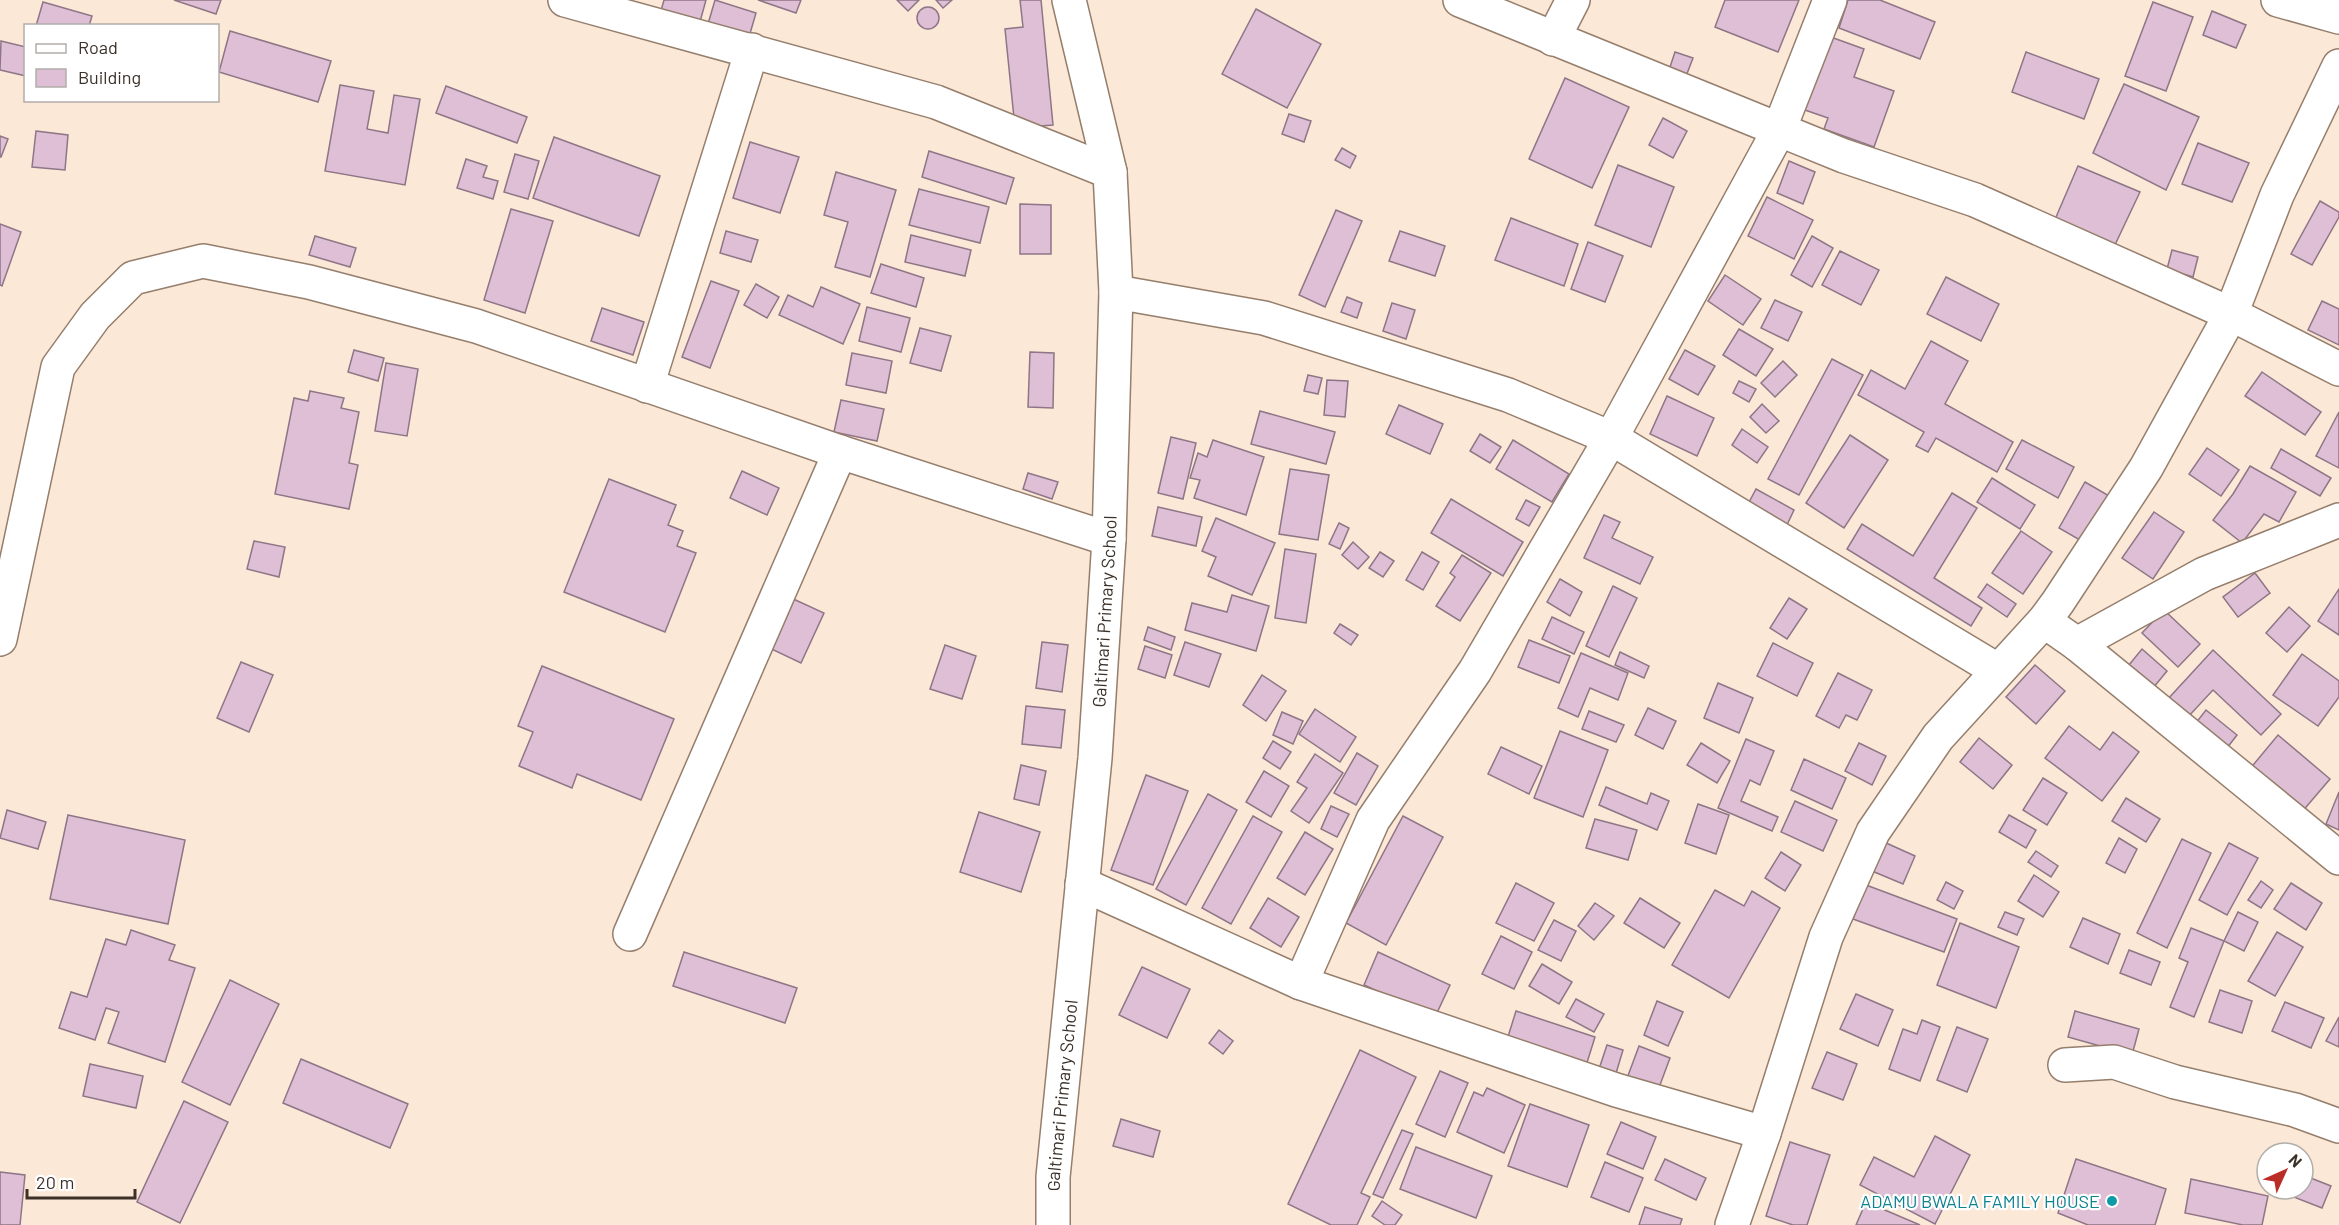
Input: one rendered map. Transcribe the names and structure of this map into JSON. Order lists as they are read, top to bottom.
{
  "streets": {
    "street": ["Galtimari Primary School"]
  },
  "places": ["ADAMU BWALA FAMILY HOUSE"],
  "legend": ["Road", "Building"],
  "scale_bar": "20 m",
  "north": "top right"
}
